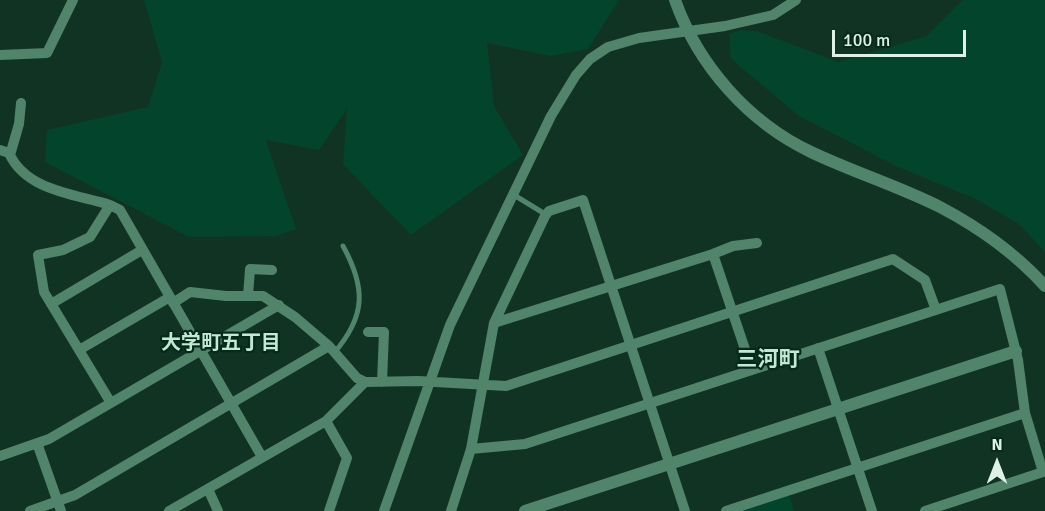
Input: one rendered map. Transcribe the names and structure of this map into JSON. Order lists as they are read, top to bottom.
{
  "districts": ["大学町五丁目", "三河町"],
  "scale_bar": "100 m",
  "north": "top"
}
